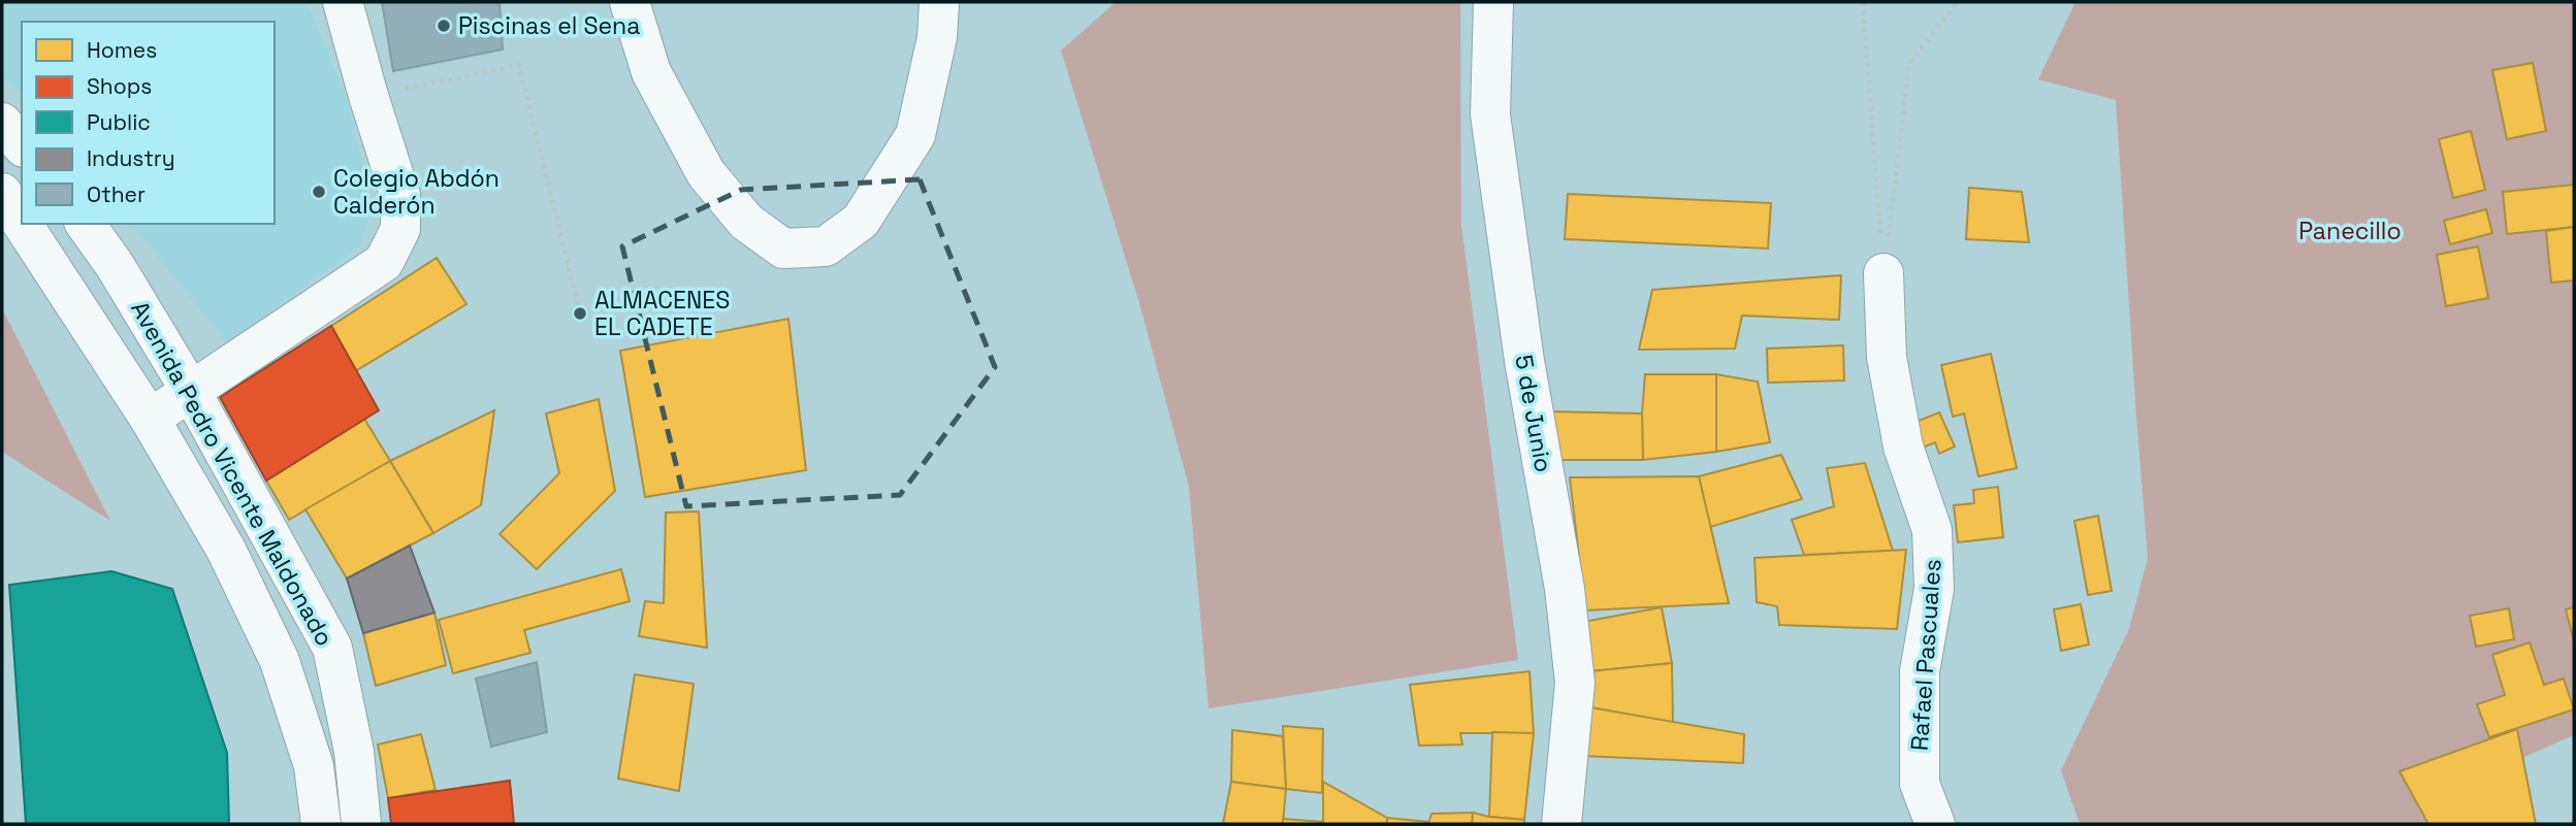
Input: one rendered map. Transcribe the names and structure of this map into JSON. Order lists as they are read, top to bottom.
{
  "streets": {
    "street": ["5 de Junio", "Avenida Pedro Vicente Maldonado", "Rafael Pascuales"]
  },
  "parks": ["Panecillo"],
  "places": ["Piscinas el Sena", "Colegio Abdón Calderón", "ALMACENES EL CADETE"],
  "legend": [
    "Homes",
    "Shops",
    "Public",
    "Industry",
    "Other"
  ]
}
